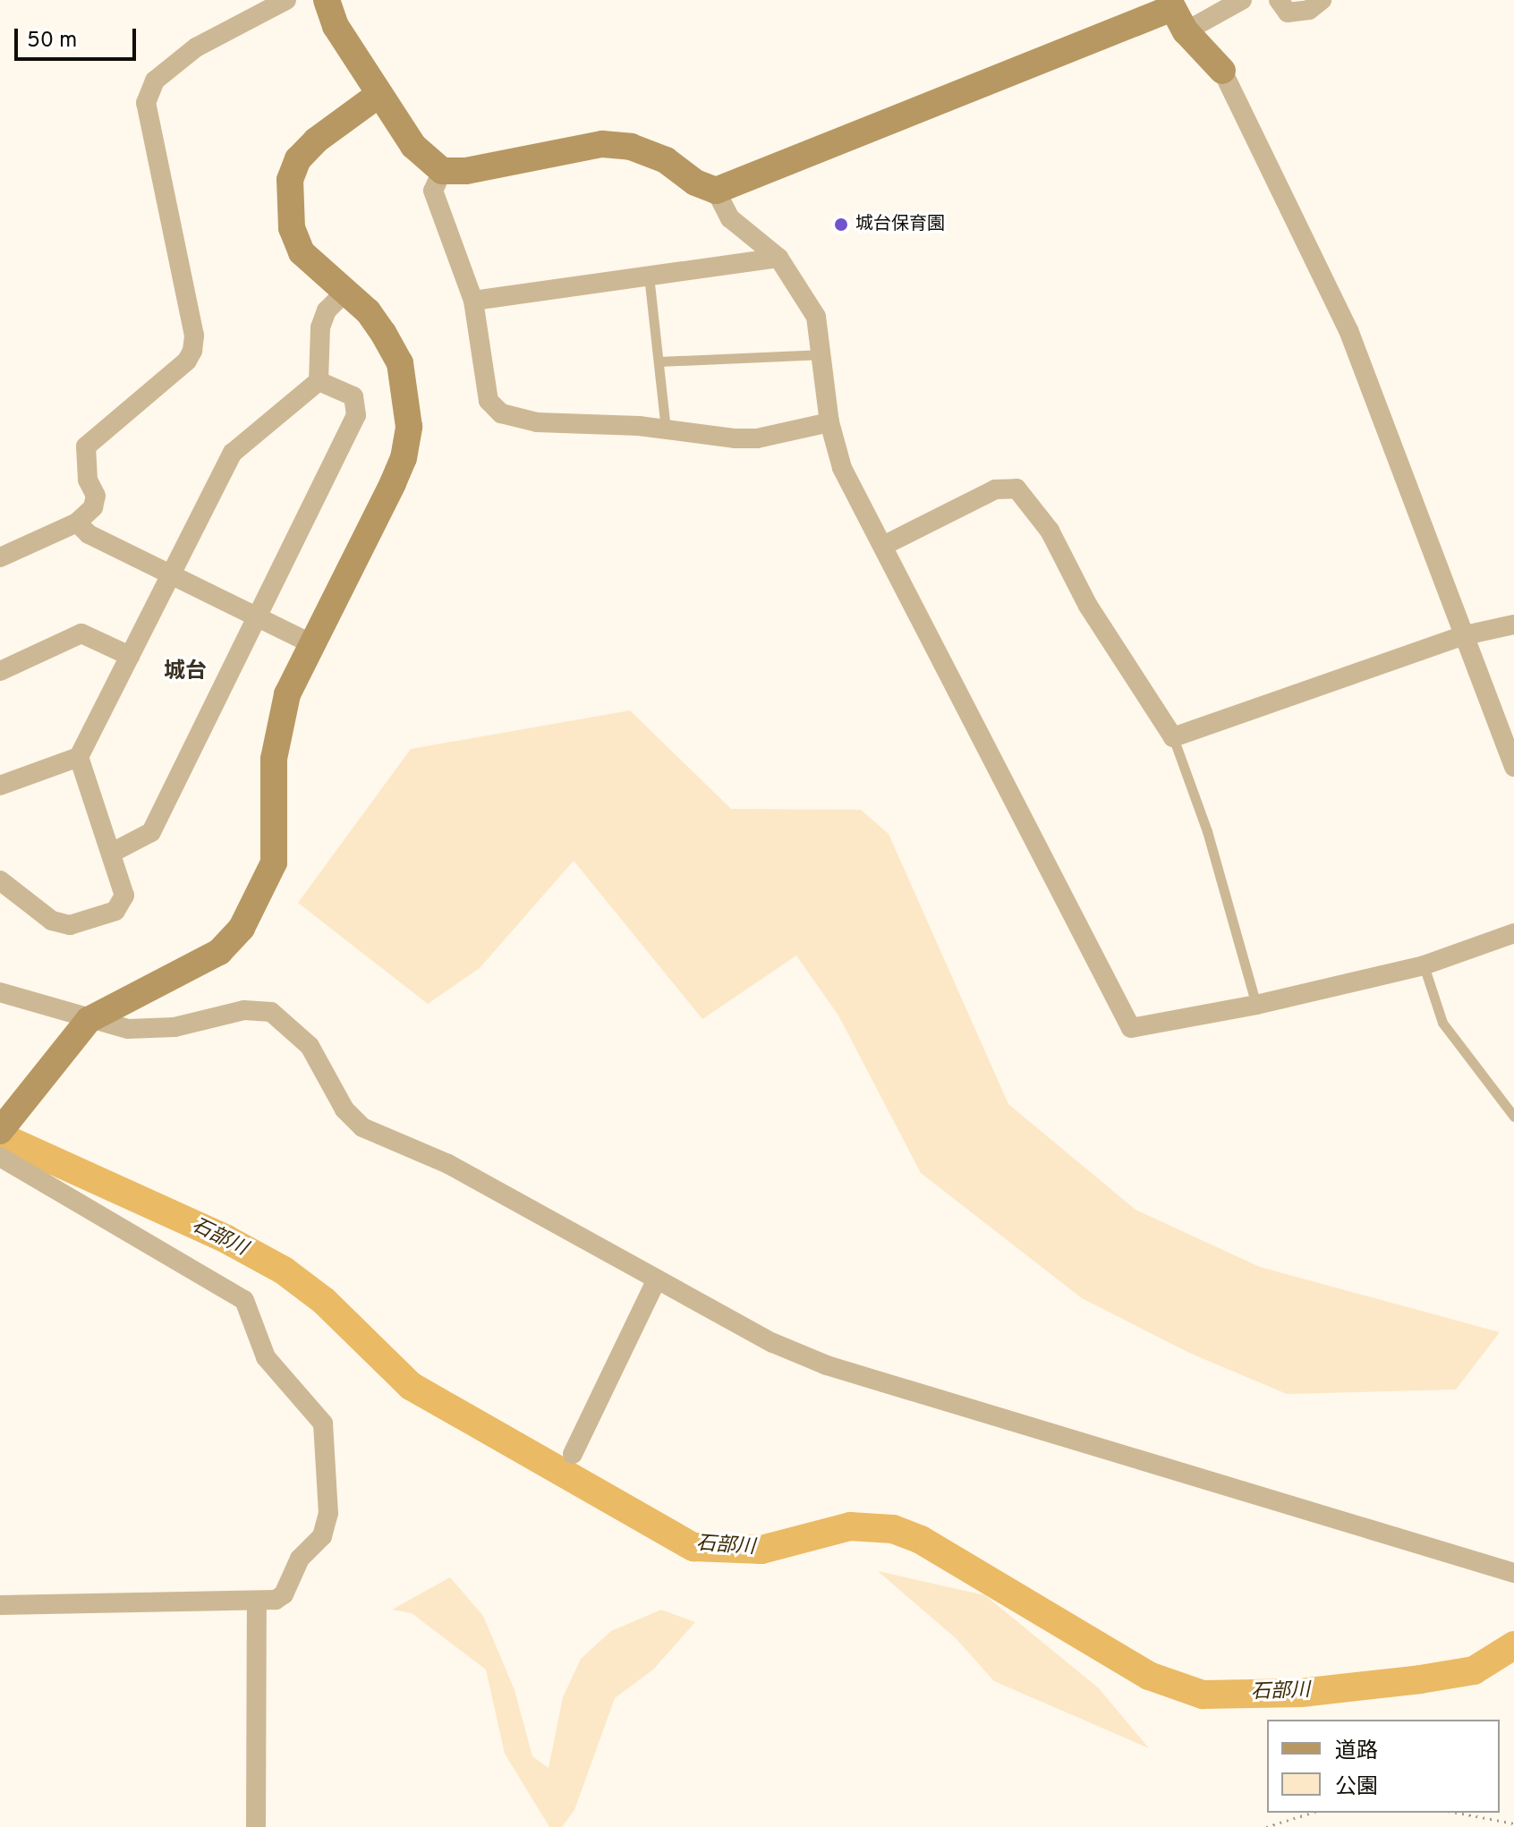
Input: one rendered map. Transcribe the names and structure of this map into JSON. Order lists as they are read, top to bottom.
{
  "districts": ["城台"],
  "water": ["石部川"],
  "places": ["城台保育園"],
  "legend": ["道路", "公園"],
  "scale_bar": "50 m"
}
